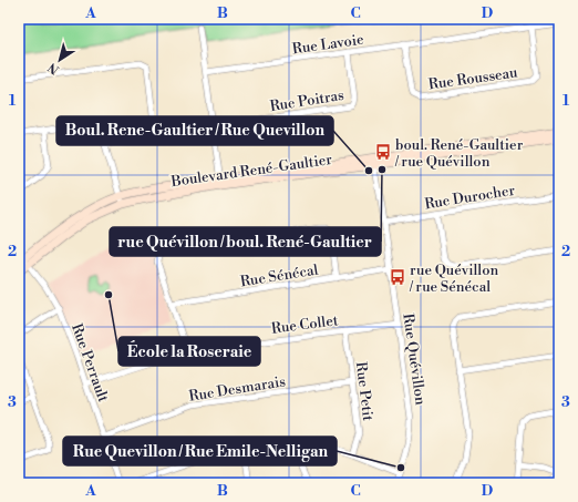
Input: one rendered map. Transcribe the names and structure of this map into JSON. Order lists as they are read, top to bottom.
{
  "streets": {
    "street": [
      "Rue Lavoie",
      "Rue Rousseau",
      "Rue Poitras",
      "Boulevard René-Gaultier",
      "Rue Durocher",
      "Rue Sénécal",
      "Rue Collet",
      "Rue Quévillon",
      "Rue Perrault",
      "Rue Desmarais",
      "Rue Petit"
    ]
  },
  "crossings": [
    ["Rue Lavoie", "Rue Rousseau"],
    ["Rue Lavoie", "Rue Poitras"],
    ["Boulevard René-Gaultier", "Rue Quévillon"],
    ["Boulevard René-Gaultier", "Rue Perrault"],
    ["Rue Durocher", "Rue Quévillon"],
    ["Rue Sénécal", "Rue Quévillon"],
    ["Rue Collet", "Rue Quévillon"],
    ["Rue Collet", "Rue Perrault"],
    ["Rue Collet", "Rue Petit"],
    ["Rue Perrault", "Rue Desmarais"],
    ["Rue Desmarais", "Rue Petit"]
  ],
  "places": {
    "bus stop": ["boul. René-Gaultier / rue Quévillon", "rue Quévillon / rue Sénécal"],
    "other": [
      "rue Quévillon / boul. René-Gaultier",
      "Boul. Rene-Gaultier / Rue Quevillon",
      "École la Roseraie",
      "Rue Quevillon / Rue Emile-Nelligan"
    ]
  },
  "north": "bottom left",
  "grid": {
    "columns": [
      "A",
      "B",
      "C",
      "D"
    ],
    "rows": ["1", "2", "3"]
  }
}
